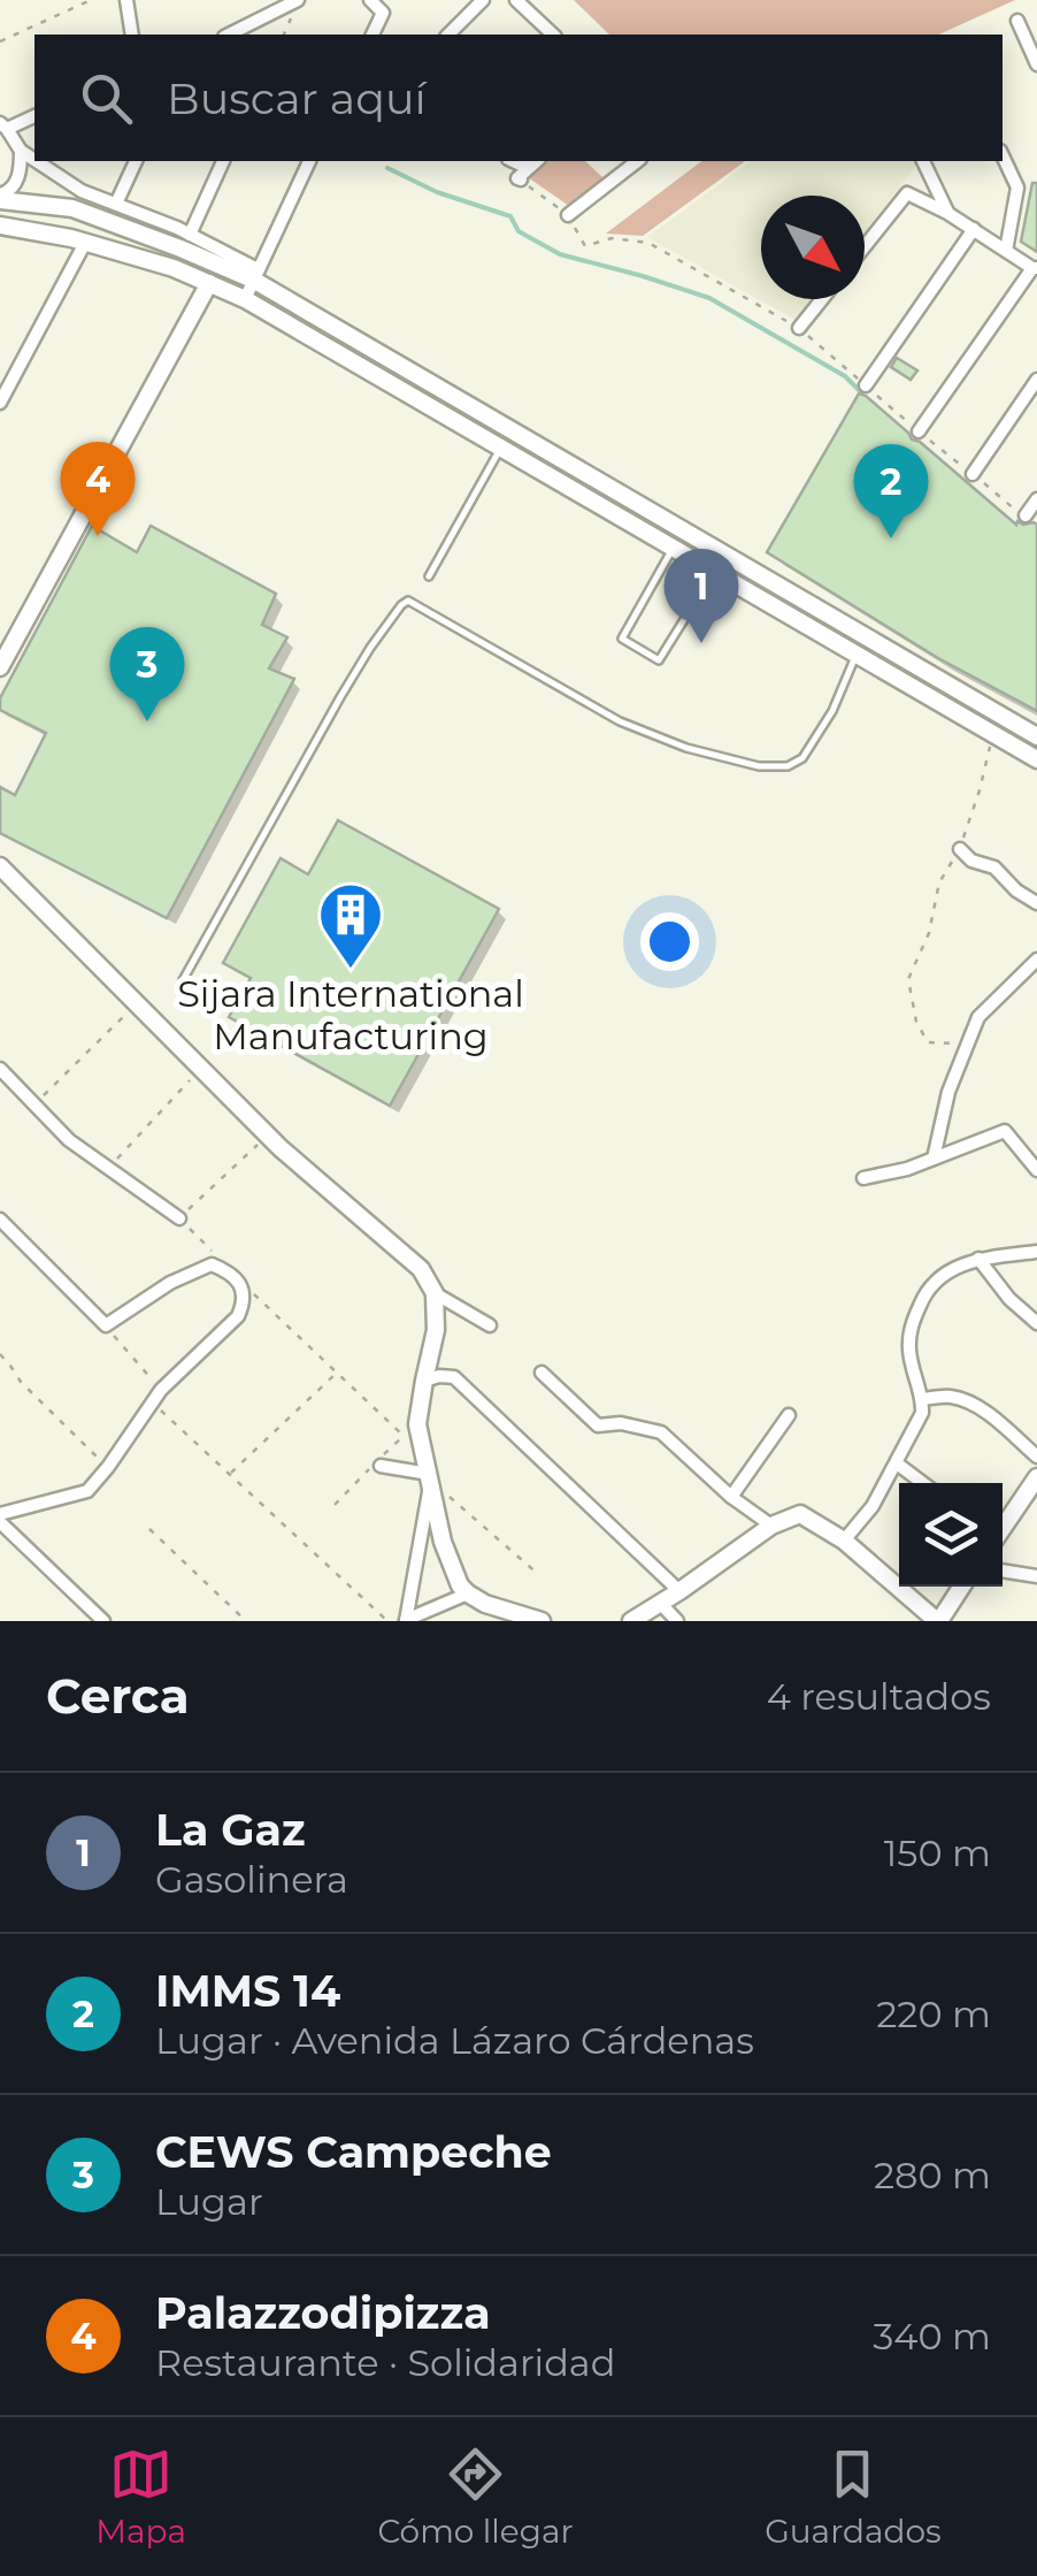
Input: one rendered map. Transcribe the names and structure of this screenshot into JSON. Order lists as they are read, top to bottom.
{
  "places": {
    "building": ["Sijara International Manufacturing"]
  },
  "north": "bottom right",
  "page": {
    "search": "Buscar aquí",
    "pins": [
      "4",
      "2",
      "1",
      "3"
    ],
    "heading": ["Cerca", "4 resultados"],
    "list": [
      {
        "mark": "1",
        "name": "La Gaz",
        "note": "Gasolinera",
        "value": "150 m"
      },
      {
        "mark": "2",
        "name": "IMMS 14",
        "note": "Lugar · Avenida Lázaro Cárdenas",
        "value": "220 m"
      },
      {
        "mark": "3",
        "name": "CEWS Campeche",
        "note": "Lugar",
        "value": "280 m"
      },
      {
        "mark": "4",
        "name": "Palazzodipizza",
        "note": "Restaurante · Solidaridad",
        "value": "340 m"
      }
    ],
    "nav": ["Mapa", "Cómo llegar", "Guardados"]
  }
}
